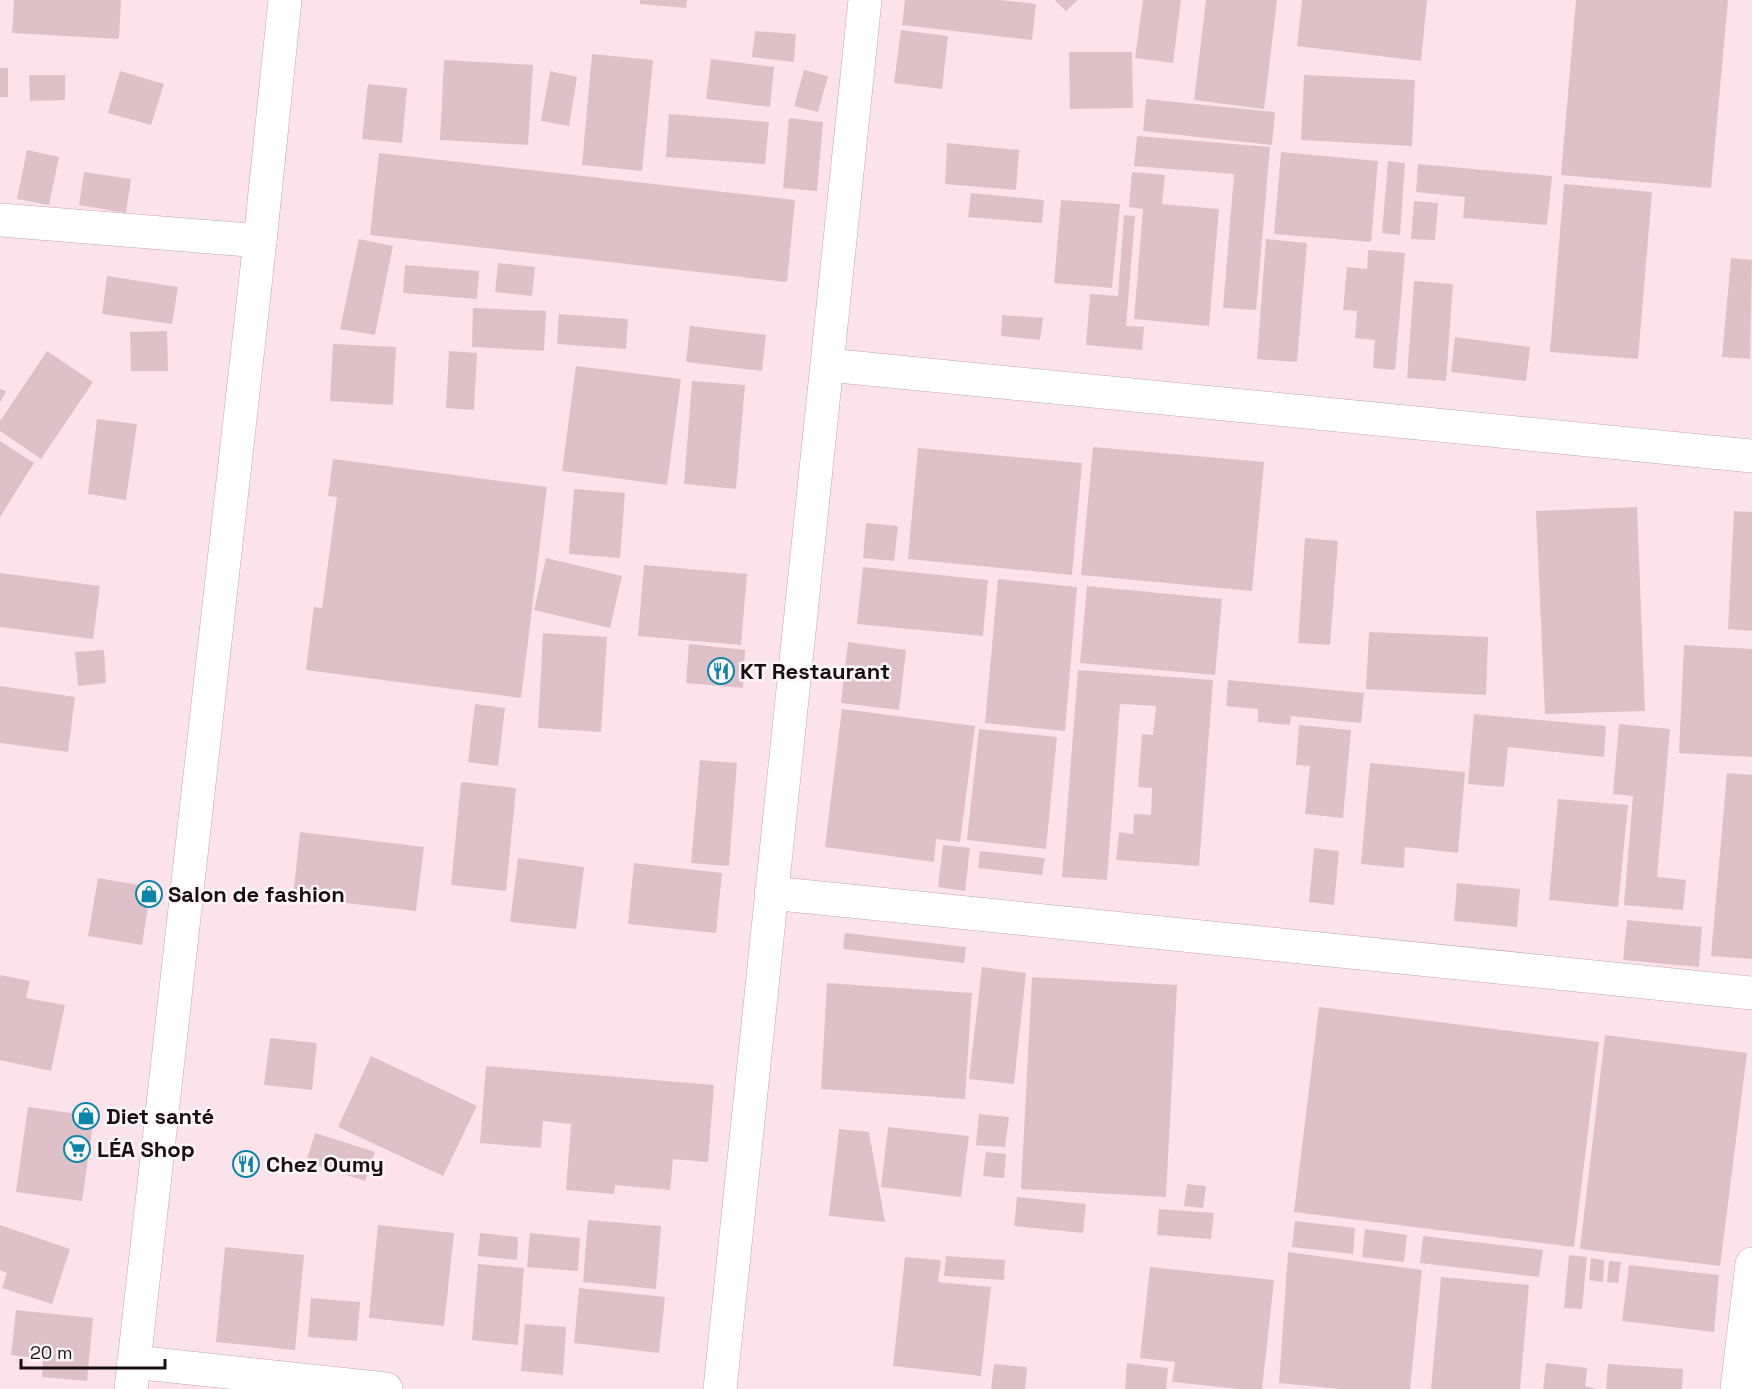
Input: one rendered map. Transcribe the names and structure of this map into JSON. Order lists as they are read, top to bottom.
{
  "places": {
    "restaurant": ["KT Restaurant", "Chez Oumy"],
    "shop": ["Salon de fashion", "Diet santé"],
    "supermarket": ["LÉA Shop"]
  },
  "scale_bar": "20 m"
}
